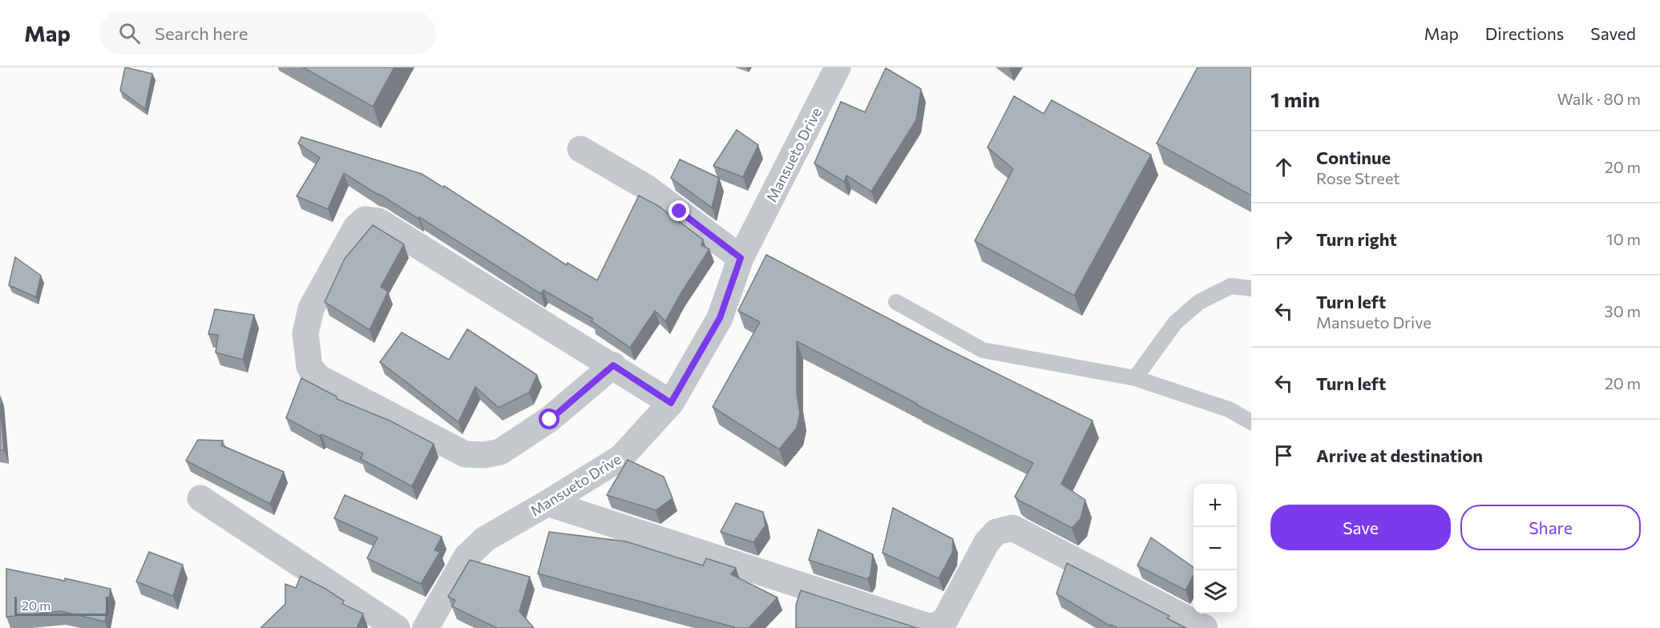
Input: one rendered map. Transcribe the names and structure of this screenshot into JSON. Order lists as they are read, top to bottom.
{
  "streets": {
    "street": ["Mansueto Drive"]
  },
  "scale_bar": "20 m",
  "page": {
    "header": "Map",
    "search": "Search here",
    "nav": ["Map", "Directions", "Saved"],
    "heading": ["1 min", "Walk · 80 m"],
    "list": [
      ["Continue", "Rose Street", "20 m"],
      ["Turn right", "10 m"],
      ["Turn left", "Mansueto Drive", "30 m"],
      ["Turn left", "20 m"],
      "Arrive at destination"
    ],
    "map_buttons": ["+", "−"],
    "buttons": ["Save", "Share"],
    "scale": "20 m"
  }
}
